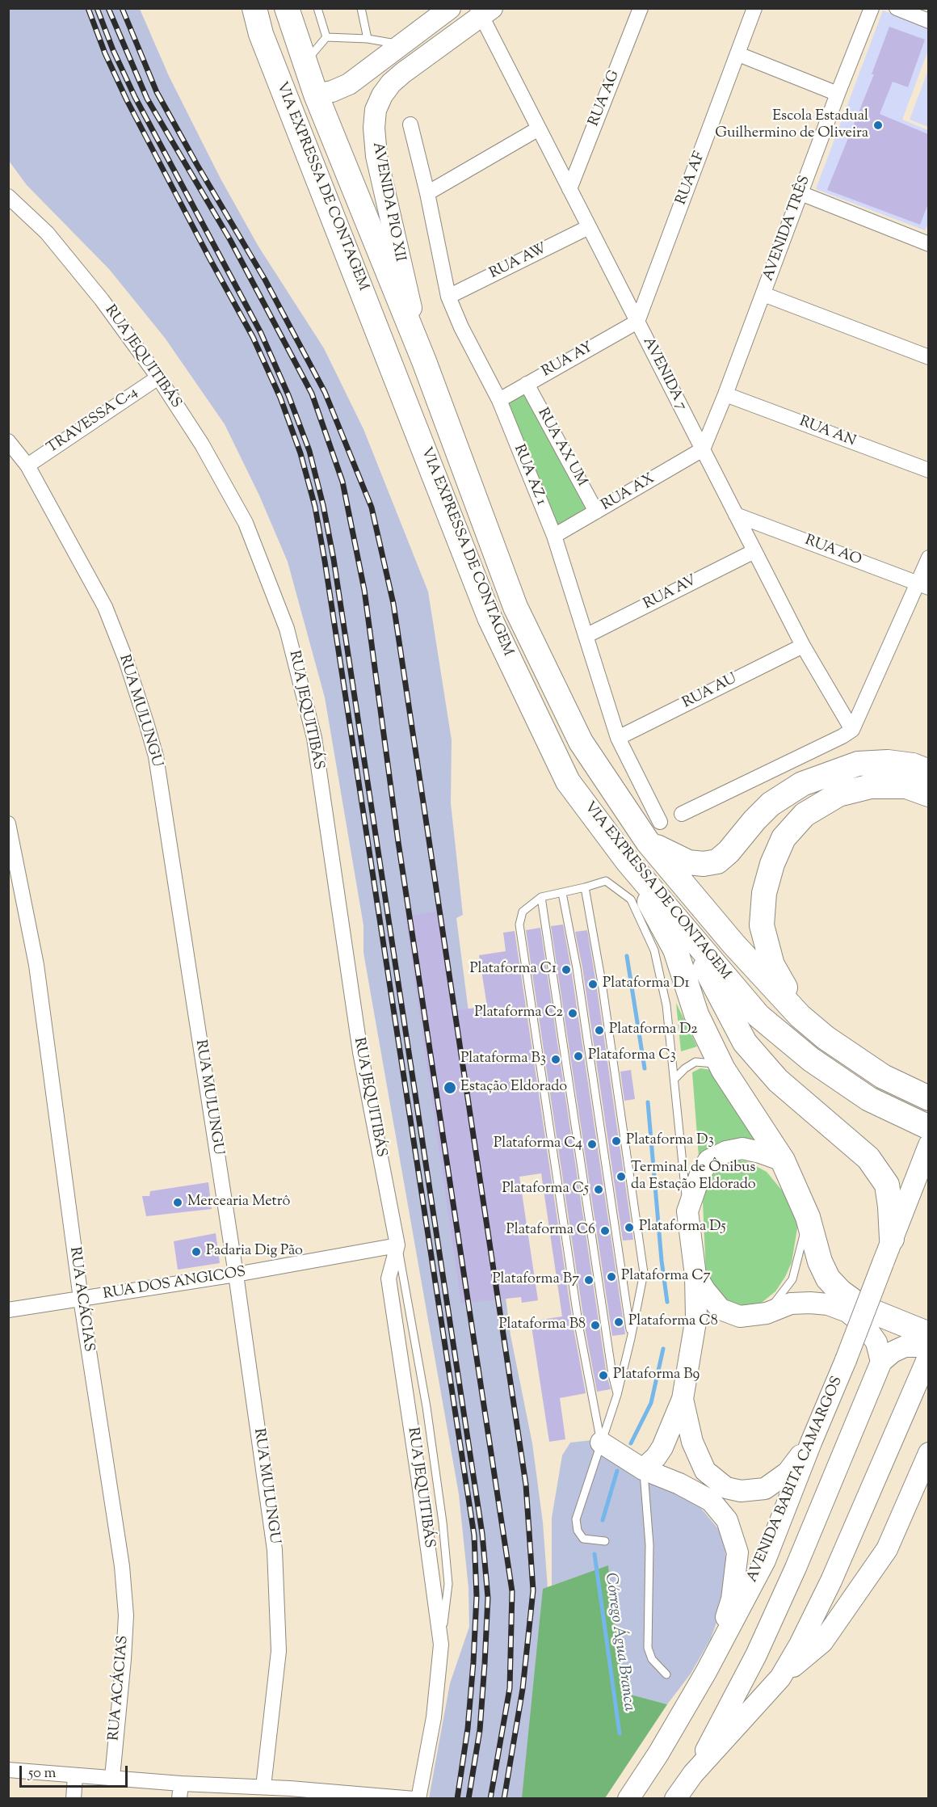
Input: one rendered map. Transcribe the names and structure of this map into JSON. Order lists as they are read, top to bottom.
{
  "streets": {
    "highway": ["VIA EXPRESSA DE CONTAGEM"],
    "main road": ["AVENIDA PIO XII", "AVENIDA BABITA CAMARGOS"],
    "street": [
      "RUA AG",
      "RUA AF",
      "AVENIDA TRÊS",
      "RUA AW",
      "RUA JEQUITIBÁS",
      "RUA AY",
      "AVENIDA 7",
      "TRAVESSA C-4",
      "RUA AN",
      "RUA AX UM",
      "RUA AZ 1",
      "RUA AX",
      "RUA AO",
      "RUA AV",
      "RUA AU",
      "RUA MULUNGU",
      "RUA DOS ANGICOS",
      "RUA ACÁCIAS"
    ]
  },
  "crossings": [
    ["RUA AG", "AVENIDA 7"],
    ["RUA AF", "RUA AY"],
    ["RUA AF", "AVENIDA 7"],
    ["VIA EXPRESSA DE CONTAGEM", "AVENIDA PIO XII"],
    ["AVENIDA PIO XII", "AVENIDA 7"],
    ["AVENIDA TRÊS", "AVENIDA 7"],
    ["AVENIDA TRÊS", "RUA AN"],
    ["AVENIDA TRÊS", "RUA AX"],
    ["RUA AW", "AVENIDA 7"],
    ["RUA AW", "RUA AZ 1"],
    ["RUA JEQUITIBÁS", "TRAVESSA C-4"],
    ["RUA JEQUITIBÁS", "RUA DOS ANGICOS"],
    ["RUA AY", "AVENIDA 7"],
    ["RUA AY", "RUA AX UM"],
    ["RUA AY", "RUA AZ 1"],
    ["AVENIDA 7", "RUA AX"],
    ["AVENIDA 7", "RUA AO"],
    ["AVENIDA 7", "RUA AV"],
    ["AVENIDA 7", "RUA AU"],
    ["TRAVESSA C-4", "RUA MULUNGU"],
    ["RUA AX UM", "RUA AX"],
    ["RUA AZ 1", "RUA AX"],
    ["RUA AZ 1", "RUA AV"],
    ["RUA AZ 1", "RUA AU"],
    ["RUA MULUNGU", "RUA DOS ANGICOS"],
    ["RUA DOS ANGICOS", "RUA ACÁCIAS"]
  ],
  "water": ["Córrego Água Branca"],
  "places": [
    "Escola Estadual Guilhermino de Oliveira",
    "Plataforma C1",
    "Plataforma D1",
    "Plataforma C2",
    "Plataforma D2",
    "Plataforma C3",
    "Plataforma B3",
    "Estação Eldorado",
    "Plataforma D3",
    "Plataforma C4",
    "Terminal de Ônibus da Estação Eldorado",
    "Plataforma C5",
    "Mercearia Metrô",
    "Plataforma D5",
    "Plataforma C6",
    "Padaria Dig Pão",
    "Plataforma C7",
    "Plataforma B7",
    "Plataforma C8",
    "Plataforma B8",
    "Plataforma B9"
  ],
  "scale_bar": "50 m"
}
